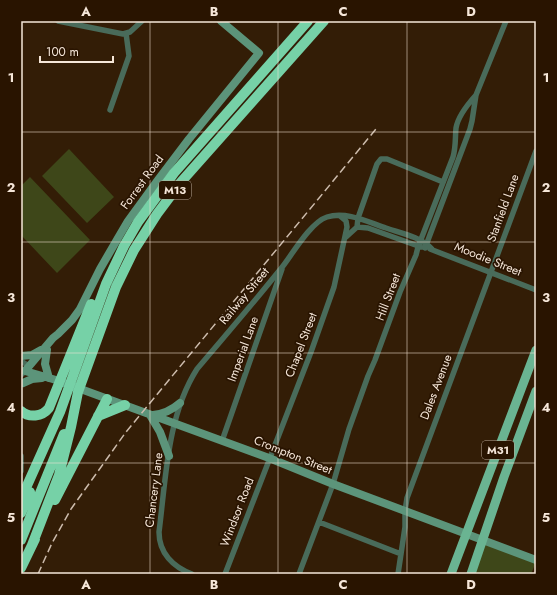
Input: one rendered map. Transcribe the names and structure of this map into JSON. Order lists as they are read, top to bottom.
{
  "streets": {
    "highway": ["M13"],
    "main road": ["M31"],
    "street": [
      "Forrest Road",
      "Stanfield Lane",
      "Moodie Street",
      "Railway Street",
      "Hill Street",
      "Chapel Street",
      "Imperial Lane",
      "Dales Avenue",
      "Crompton Street",
      "Chancery Lane",
      "Windsor Road"
    ]
  },
  "crossings": [
    ["Forrest Road", "Crompton Street"],
    ["Stanfield Lane", "Moodie Street"],
    ["Stanfield Lane", "Dales Avenue"],
    ["Moodie Street", "Hill Street"],
    ["Moodie Street", "Dales Avenue"],
    ["Railway Street", "Chapel Street"],
    ["Railway Street", "Imperial Lane"],
    ["Railway Street", "Crompton Street"],
    ["Railway Street", "Chancery Lane"],
    ["Hill Street", "Crompton Street"],
    ["Chapel Street", "Crompton Street"],
    ["Chapel Street", "Windsor Road"],
    ["Imperial Lane", "Crompton Street"],
    ["Dales Avenue", "Crompton Street"],
    ["M31", "Crompton Street"],
    ["Crompton Street", "Chancery Lane"],
    ["Crompton Street", "Windsor Road"]
  ],
  "scale_bar": "100 m",
  "grid": {
    "columns": [
      "A",
      "B",
      "C",
      "D"
    ],
    "rows": [
      "1",
      "2",
      "3",
      "4",
      "5"
    ]
  }
}
